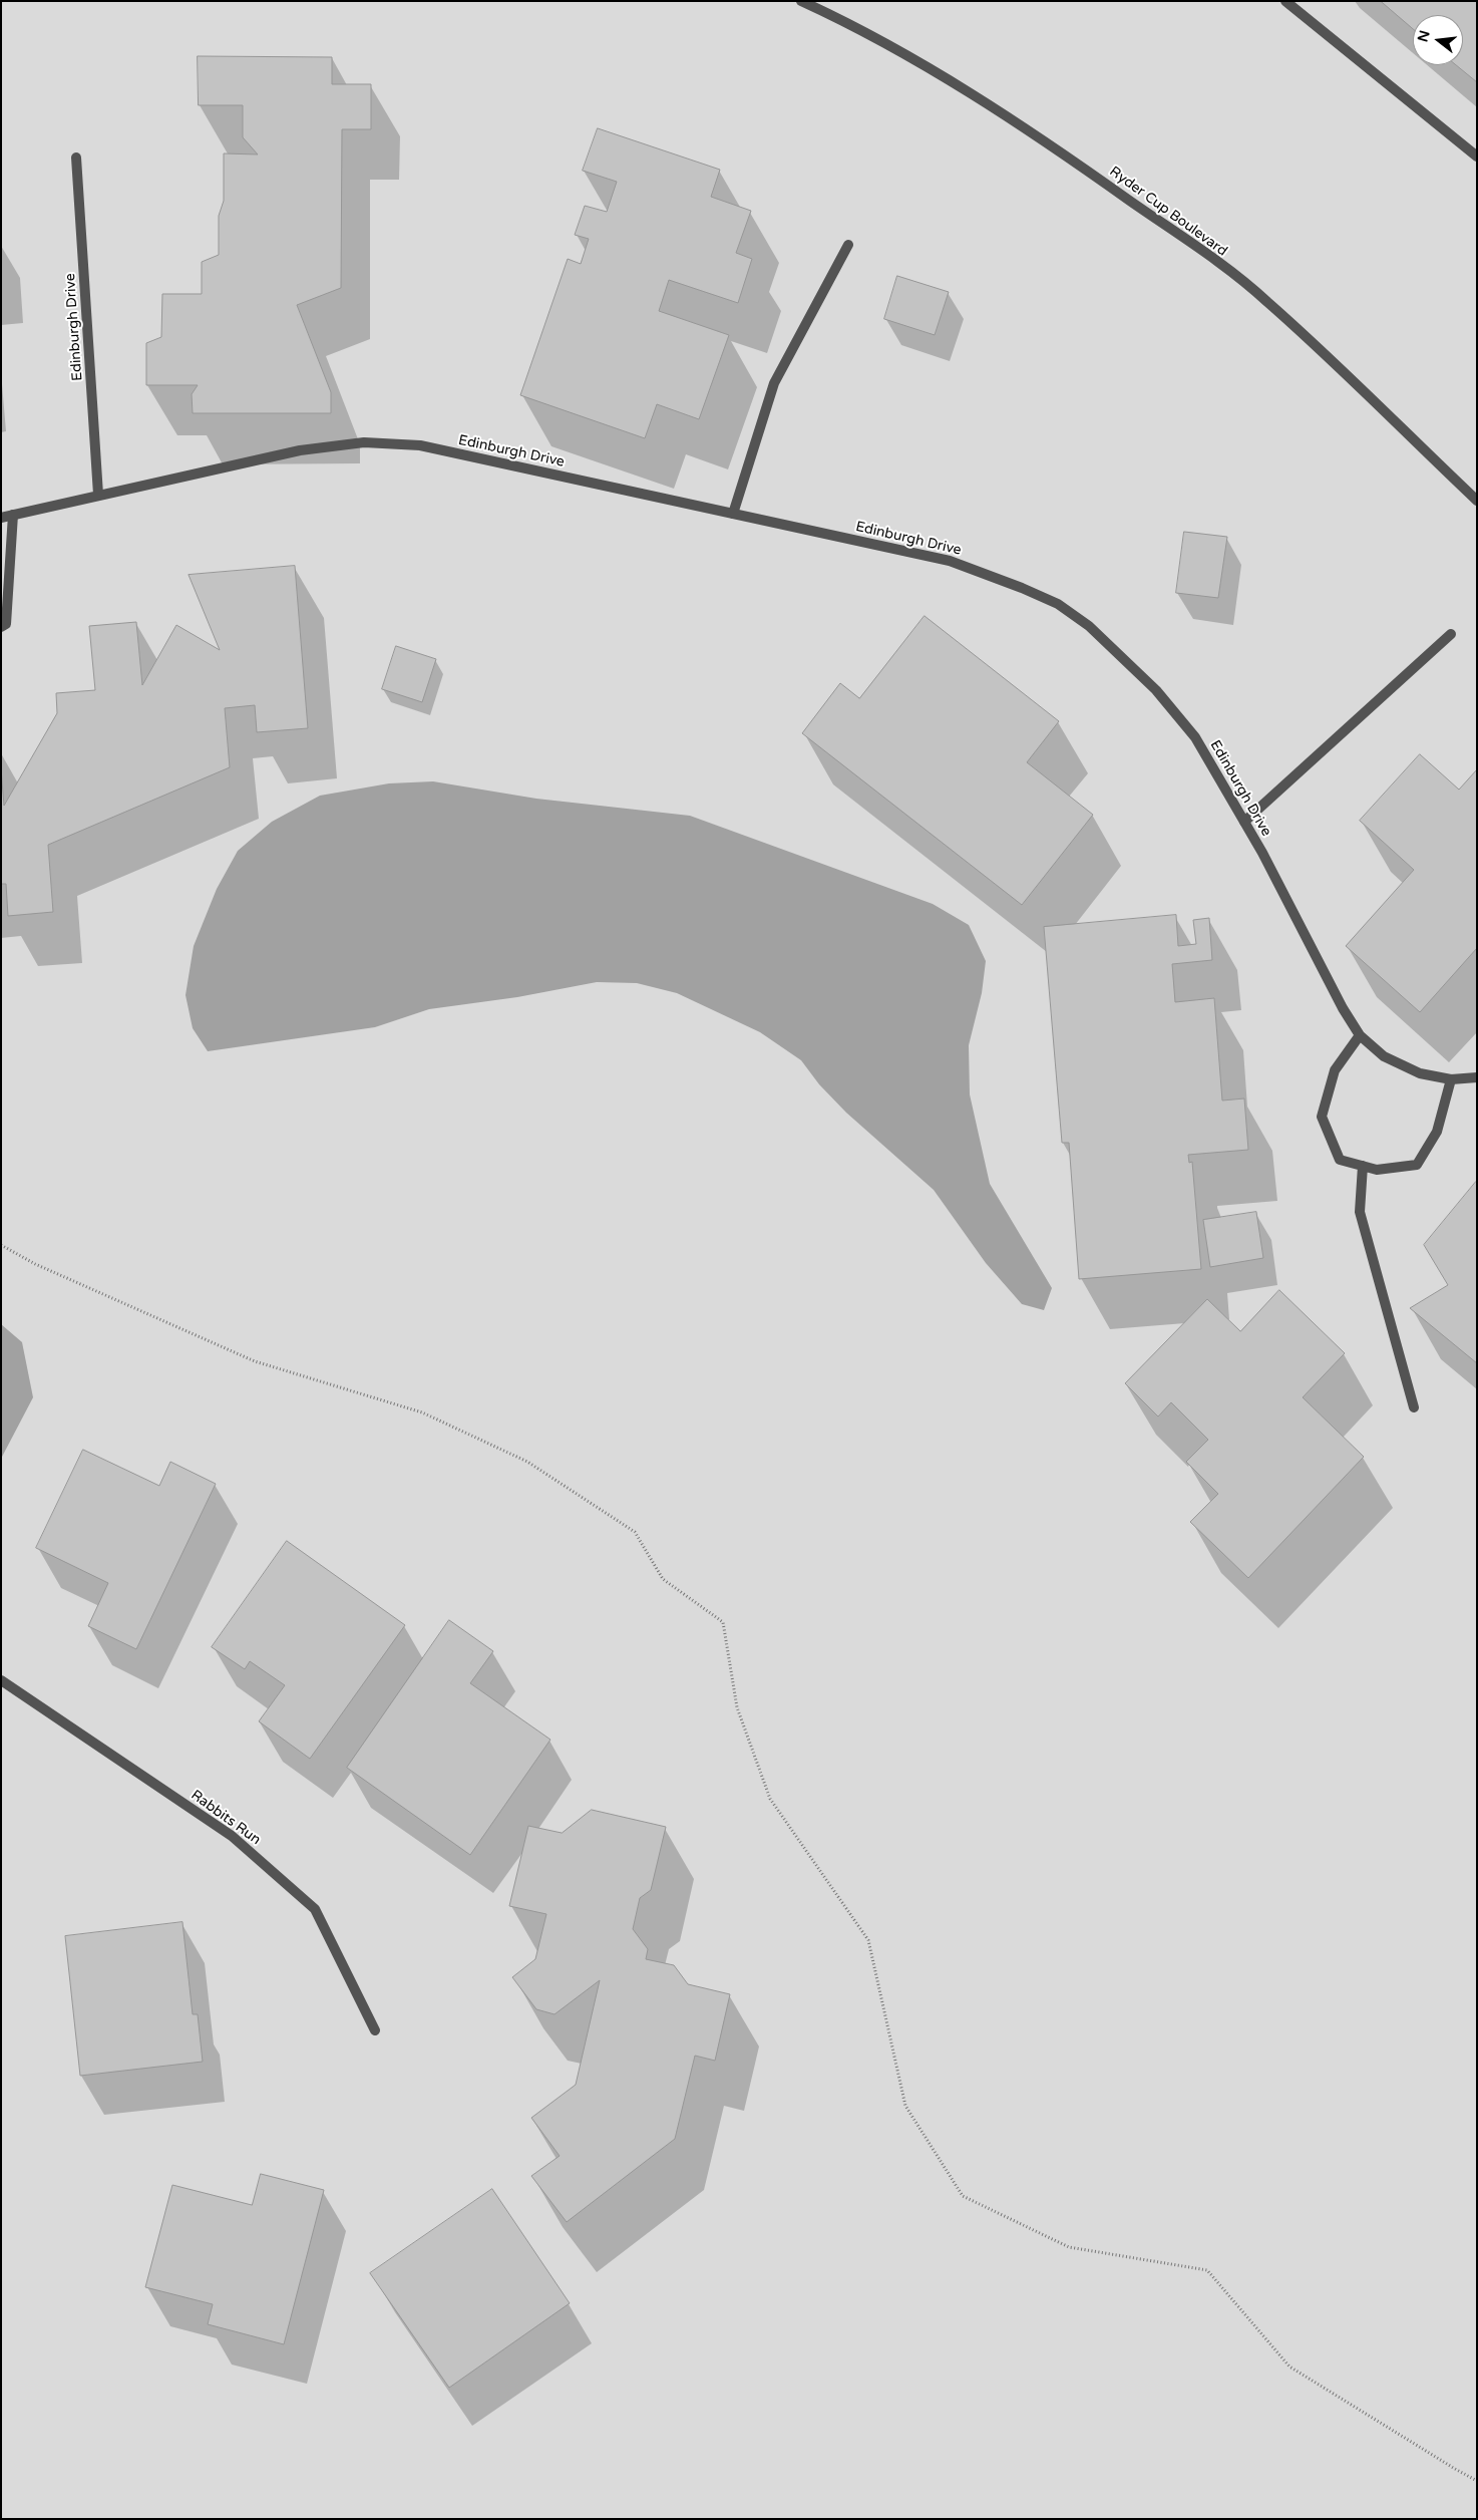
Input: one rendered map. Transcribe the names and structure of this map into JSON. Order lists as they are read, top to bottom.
{
  "streets": {
    "street": ["Ryder Cup Boulevard", "Edinburgh Drive", "Rabbits Run"]
  },
  "north": "left"
}
